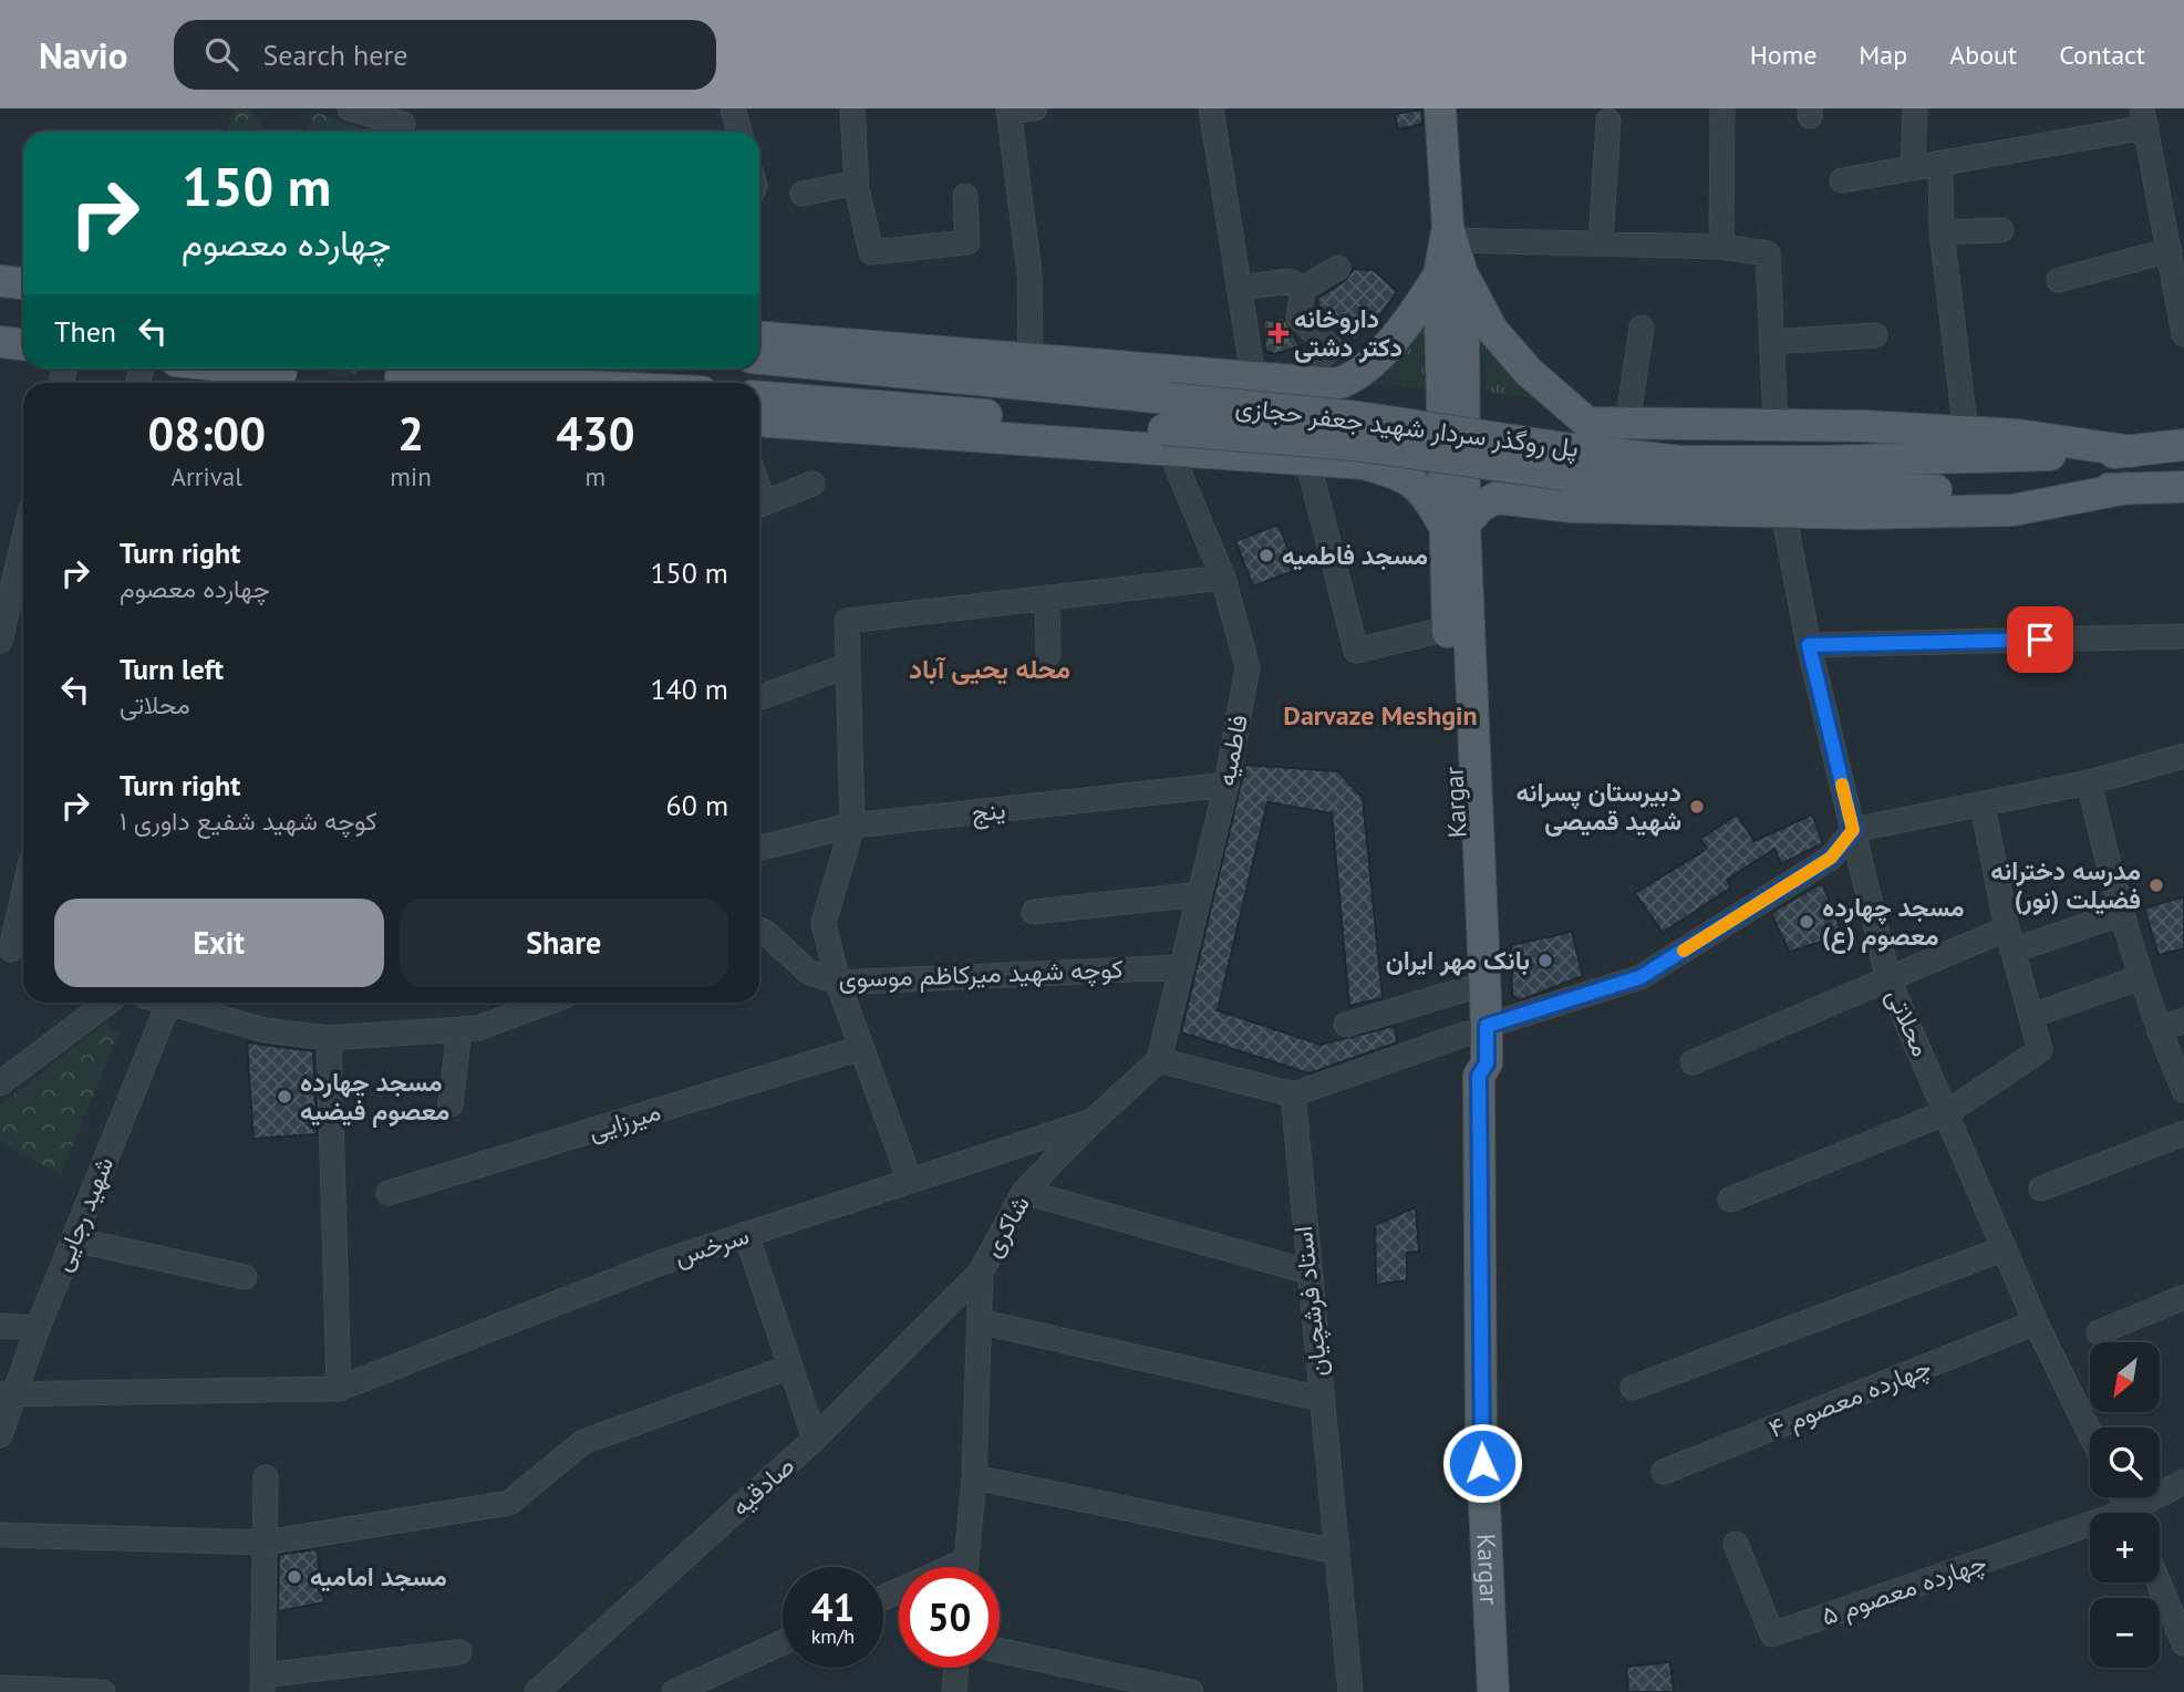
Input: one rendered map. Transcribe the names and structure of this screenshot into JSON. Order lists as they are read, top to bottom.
{
  "streets": {
    "main road": ["پل روگذر سردار شهید جعفر حجازی", "Kargar"],
    "street": [
      "فاطمیه",
      "ینج",
      "کوچه شهید میرکاظم موسوی",
      "محلاتی",
      "میرزایی",
      "شهید رجایی",
      "شاکری",
      "سرخس",
      "استاد فرشچیان",
      "چهارده معصوم ۴",
      "صادقیه",
      "چهارده معصوم ۵"
    ]
  },
  "crossings": [
    ["پل روگذر سردار شهید جعفر حجازی", "فاطمیه"],
    ["فاطمیه", "ینج"],
    ["فاطمیه", "کوچه شهید میرکاظم موسوی"],
    ["فاطمیه", "شاکری"],
    ["محلاتی", "چهارده معصوم ۴"],
    ["شاکری", "سرخس"],
    ["شاکری", "صادقیه"]
  ],
  "districts": ["محله یحیی آباد", "Darvaze Meshgin"],
  "places": {
    "health": ["داروخانه دکتر دشتی"],
    "other": [
      "مسجد فاطمیه",
      "دبیرستان پسرانه شهید قمیصی",
      "مدرسه دخترانه فضیلت (نور)",
      "مسجد چهارده معصوم (ع)",
      "بانک مهر ایران",
      "مسجد چهارده معصوم فیضیه",
      "مسجد امامیه"
    ]
  },
  "north": "bottom left",
  "page": {
    "header": "Navio",
    "search": "Search here",
    "nav": [
      "Home",
      "Map",
      "About",
      "Contact"
    ],
    "turn": ["150 m", "چهارده معصوم"],
    "then": "Then",
    "eta": [
      "08:00",
      "Arrival",
      "2",
      "min",
      "430",
      "m"
    ],
    "list": [
      {
        "name": "Turn right",
        "note": "چهارده معصوم",
        "value": "150 m"
      },
      {
        "name": "Turn left",
        "note": "محلاتی",
        "value": "140 m"
      },
      {
        "name": "Turn right",
        "note": "کوچه شهید شفیع داوری ۱",
        "value": "60 m"
      }
    ],
    "buttons": ["Exit", "Share"],
    "map_buttons": ["+", "−"],
    "speed": "41 km/h",
    "limit": "50"
  }
}
